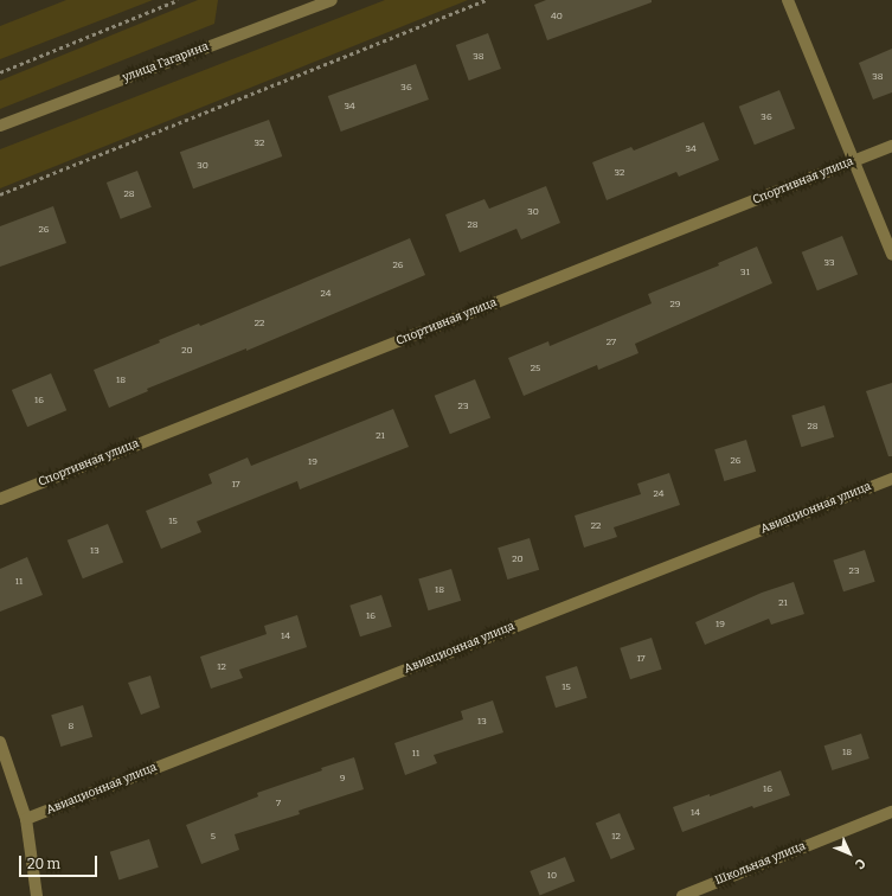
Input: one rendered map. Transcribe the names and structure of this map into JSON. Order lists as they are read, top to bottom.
{
  "streets": {
    "street": [
      "улица Гагарина",
      "Спортивная улица",
      "Авиационная улица",
      "Школьная улица"
    ]
  },
  "house_numbers": [
    "40",
    "38",
    "38",
    "36",
    "34",
    "36",
    "32",
    "34",
    "30",
    "32",
    "28",
    "30",
    "28",
    "26",
    "33",
    "26",
    "31",
    "24",
    "29",
    "22",
    "27",
    "20",
    "25",
    "18",
    "16",
    "23",
    "28",
    "21",
    "26",
    "19",
    "17",
    "24",
    "15",
    "22",
    "13",
    "20",
    "23",
    "11",
    "18",
    "21",
    "16",
    "19",
    "14",
    "17",
    "12",
    "15",
    "13",
    "8",
    "18",
    "11",
    "9",
    "16",
    "7",
    "14",
    "5",
    "12",
    "10"
  ],
  "scale_bar": "20 m",
  "north": "bottom right"
}
